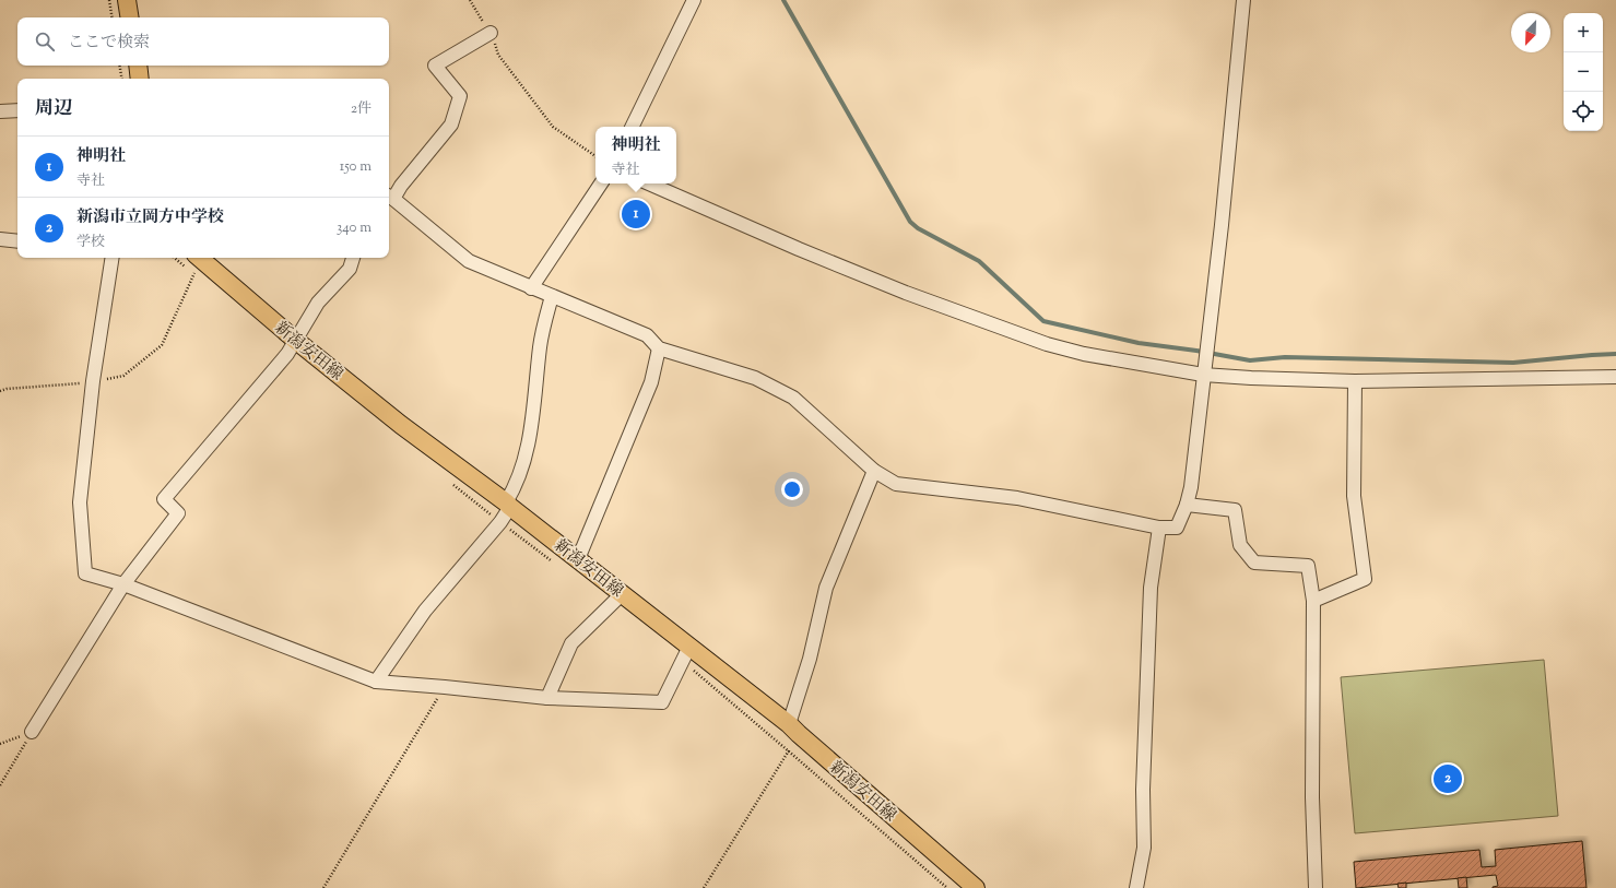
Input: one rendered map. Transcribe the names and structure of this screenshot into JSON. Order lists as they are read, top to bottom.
{
  "streets": {
    "main road": ["新潟安田線"]
  },
  "north": "bottom left",
  "page": {
    "map_buttons": ["+", "−"],
    "search": "ここで検索",
    "heading": ["周辺", "2件"],
    "popup": ["神明社", "寺社"],
    "list": [
      {
        "mark": "1",
        "name": "神明社",
        "note": "寺社",
        "value": "150 m"
      },
      {
        "mark": "2",
        "name": "新潟市立岡方中学校",
        "note": "学校",
        "value": "340 m"
      }
    ],
    "pins": ["1", "2"]
  }
}
